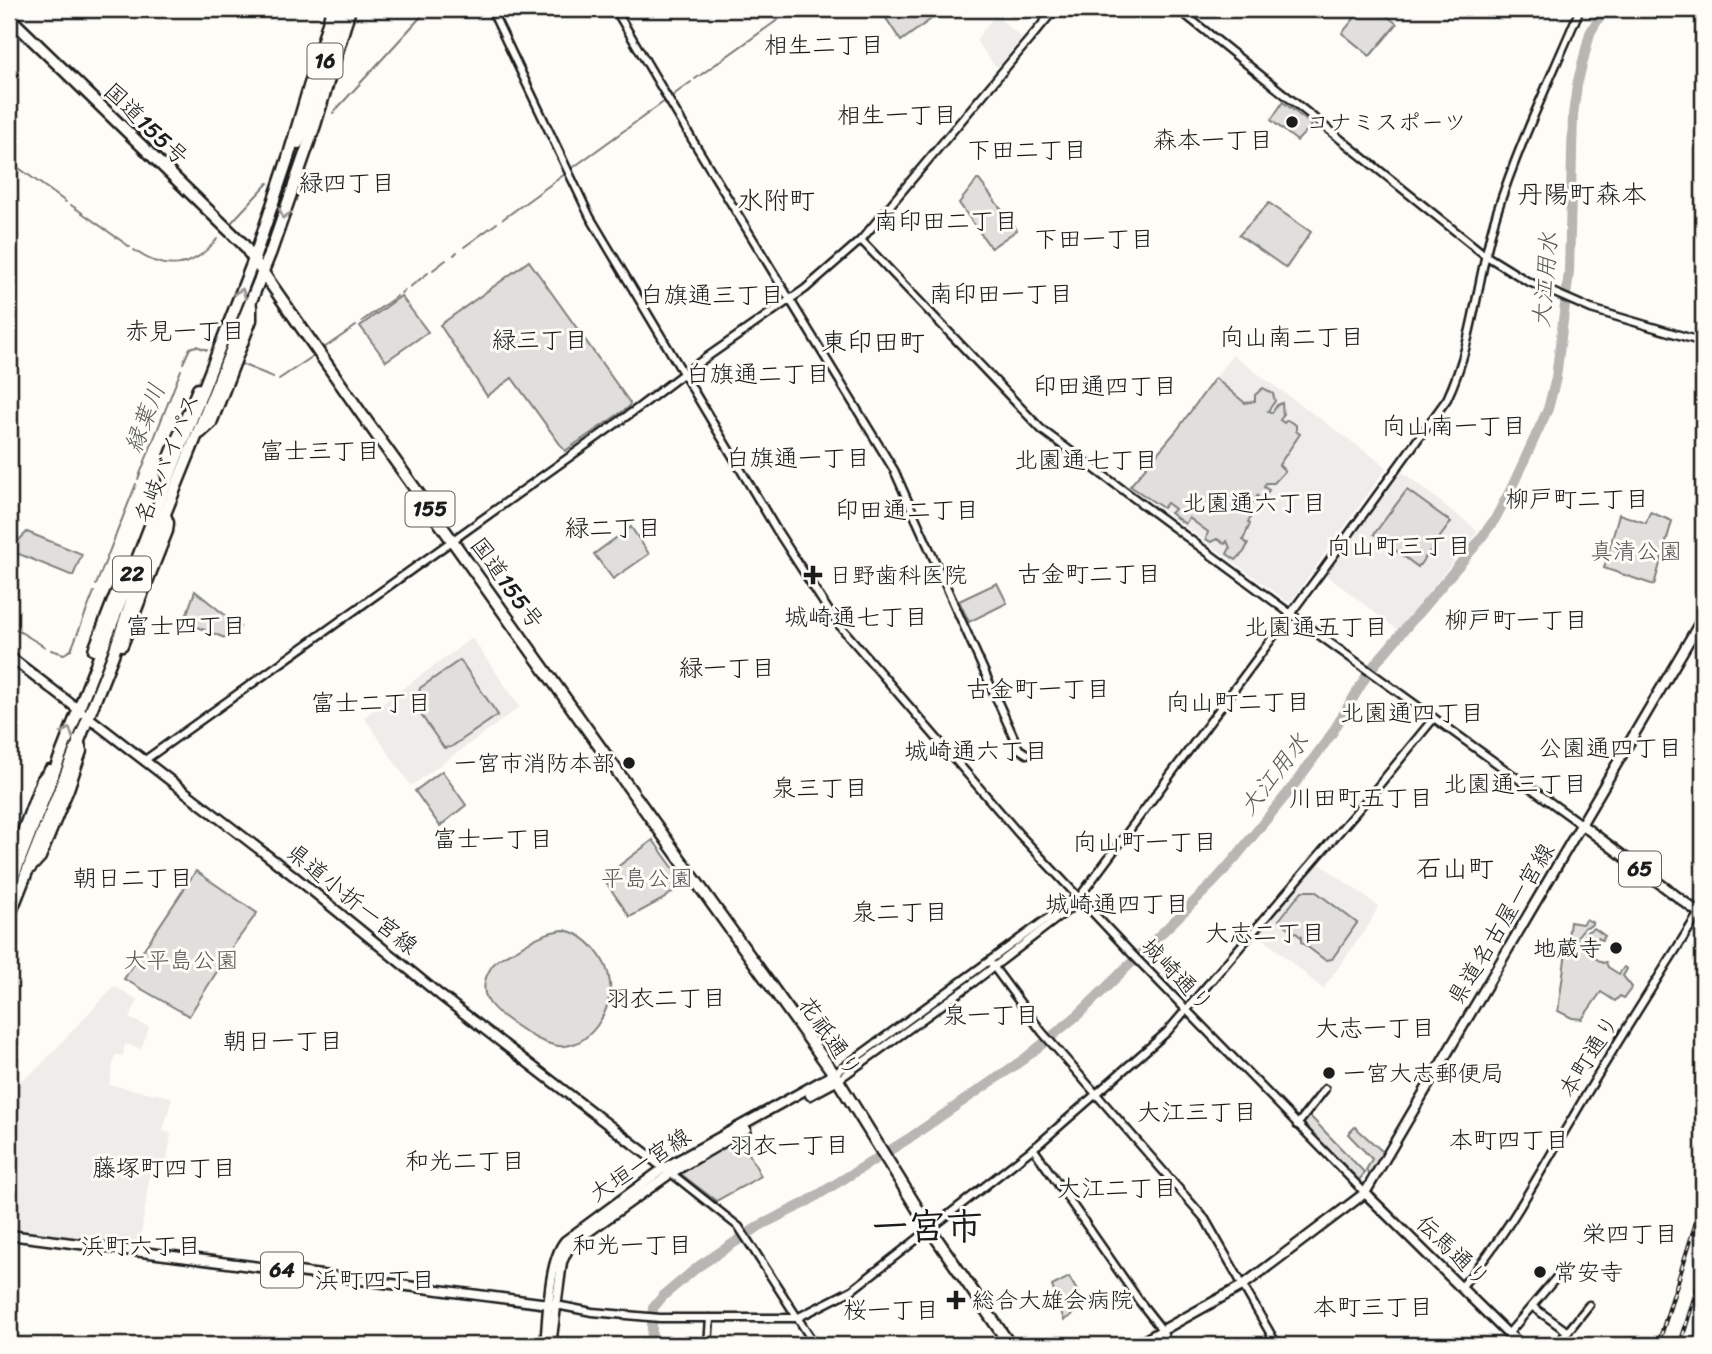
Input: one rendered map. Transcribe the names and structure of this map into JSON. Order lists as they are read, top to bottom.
{
  "streets": {
    "highway": [
      "16",
      "国道155号",
      "名岐バイパス",
      "155",
      "22",
      "花祇通り"
    ],
    "main road": [
      "65",
      "県道小折一宮線",
      "県道名古屋一宮線",
      "大垣一宮線",
      "伝馬通り",
      "64"
    ],
    "street": ["城崎通り", "本町通り"]
  },
  "crossings": [
    ["16", "名岐バイパス"],
    ["国道155号", "名岐バイパス"],
    ["国道155号", "花祇通り"],
    ["名岐バイパス", "22"],
    ["名岐バイパス", "県道小折一宮線"],
    ["65", "県道名古屋一宮線"],
    ["65", "本町通り"],
    ["県道小折一宮線", "大垣一宮線"],
    ["県道名古屋一宮線", "城崎通り"],
    ["県道名古屋一宮線", "伝馬通り"],
    ["城崎通り", "伝馬通り"],
    ["花祇通り", "大垣一宮線"],
    ["本町通り", "伝馬通り"],
    ["大垣一宮線", "64"]
  ],
  "districts": [
    "相生二丁目",
    "相生一丁目",
    "森本一丁目",
    "下田二丁目",
    "緑四丁目",
    "丹陽町森本",
    "水附町",
    "南印田二丁目",
    "下田一丁目",
    "南印田一丁目",
    "白旗通三丁目",
    "赤見一丁目",
    "向山南二丁目",
    "緑三丁目",
    "東印田町",
    "白旗通二丁目",
    "印田通四丁目",
    "向山南一丁目",
    "富士三丁目",
    "白旗通一丁目",
    "北園通七丁目",
    "柳戸町二丁目",
    "北園通六丁目",
    "印田通二丁目",
    "緑二丁目",
    "向山町三丁目",
    "古金町二丁目",
    "城崎通七丁目",
    "柳戸町一丁目",
    "富士四丁目",
    "北園通五丁目",
    "緑一丁目",
    "古金町一丁目",
    "向山町二丁目",
    "富士二丁目",
    "北園通四丁目",
    "公園通四丁目",
    "城崎通六丁目",
    "北園通三丁目",
    "泉三丁目",
    "川田町五丁目",
    "富士一丁目",
    "向山町一丁目",
    "石山町",
    "朝日二丁目",
    "城崎通四丁目",
    "泉二丁目",
    "大志二丁目",
    "羽衣二丁目",
    "泉一丁目",
    "大志一丁目",
    "朝日一丁目",
    "大江三丁目",
    "本町四丁目",
    "羽衣一丁目",
    "和光二丁目",
    "藤塚町四丁目",
    "大江二丁目",
    "一宮市",
    "栄四丁目",
    "和光一丁目",
    "浜町六丁目",
    "浜町四丁目",
    "本町三丁目",
    "桜一丁目"
  ],
  "water": ["大江用水", "縁葉川"],
  "parks": ["真清公園", "平島公園", "大平島公園"],
  "places": {
    "other": [
      "コナミスポーツ",
      "一宮市消防本部",
      "地蔵寺",
      "一宮大志郵便局",
      "常安寺"
    ],
    "health": ["日野歯科医院", "総合大雄会病院"]
  }
}
